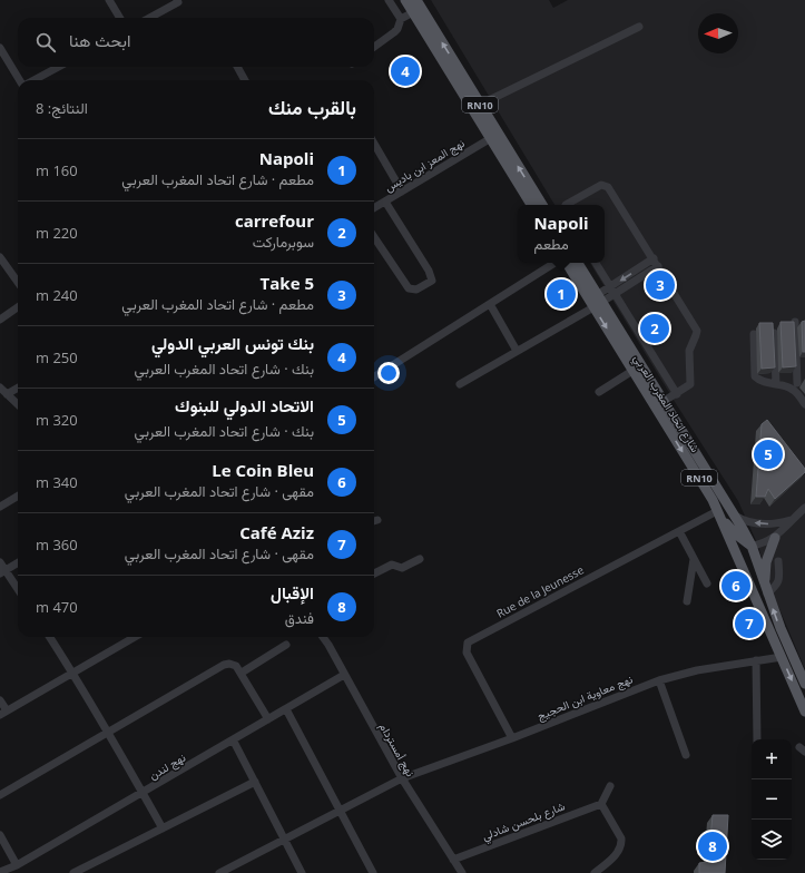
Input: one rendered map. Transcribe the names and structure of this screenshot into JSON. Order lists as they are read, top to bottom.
{
  "streets": {
    "main road": ["RN10", "شارع اتحاد المغرب العربي"],
    "street": [
      "نهج المعز ابن باديس",
      "Rue de la Jeunesse",
      "نهج معاوية ابن الحجيج",
      "نهج أمستردام",
      "نهج لندن",
      "شارع بلحسن شادلي"
    ]
  },
  "crossings": [
    ["RN10", "نهج المعز ابن باديس"],
    ["شارع اتحاد المغرب العربي", "Rue de la Jeunesse"],
    ["شارع اتحاد المغرب العربي", "نهج معاوية ابن الحجيج"],
    ["Rue de la Jeunesse", "نهج معاوية ابن الحجيج"],
    ["نهج معاوية ابن الحجيج", "نهج أمستردام"],
    ["نهج أمستردام", "نهج لندن"],
    ["نهج أمستردام", "شارع بلحسن شادلي"]
  ],
  "north": "left",
  "page": {
    "search": "ابحث هنا",
    "pins": [
      "4",
      "3",
      "1",
      "2",
      "5",
      "6",
      "7",
      "8"
    ],
    "heading": ["بالقرب منك", "النتائج: 8"],
    "list": [
      {
        "mark": "1",
        "name": "Napoli",
        "note": "مطعم · شارع اتحاد المغرب العربي",
        "value": "160 m"
      },
      {
        "mark": "2",
        "name": "carrefour",
        "note": "سوبرماركت",
        "value": "220 m"
      },
      {
        "mark": "3",
        "name": "Take 5",
        "note": "مطعم · شارع اتحاد المغرب العربي",
        "value": "240 m"
      },
      {
        "mark": "4",
        "name": "بنك تونس العربي الدولي",
        "note": "بنك · شارع اتحاد المغرب العربي",
        "value": "250 m"
      },
      {
        "mark": "5",
        "name": "الاتحاد الدولي للبنوك",
        "note": "بنك · شارع اتحاد المغرب العربي",
        "value": "320 m"
      },
      {
        "mark": "6",
        "name": "Le Coin Bleu",
        "note": "مقهى · شارع اتحاد المغرب العربي",
        "value": "340 m"
      },
      {
        "mark": "7",
        "name": "Café Aziz",
        "note": "مقهى · شارع اتحاد المغرب العربي",
        "value": "360 m"
      },
      {
        "mark": "8",
        "name": "الإقبال",
        "note": "فندق",
        "value": "470 m"
      }
    ],
    "popup": ["Napoli", "مطعم"],
    "map_buttons": ["+", "−"]
  }
}
